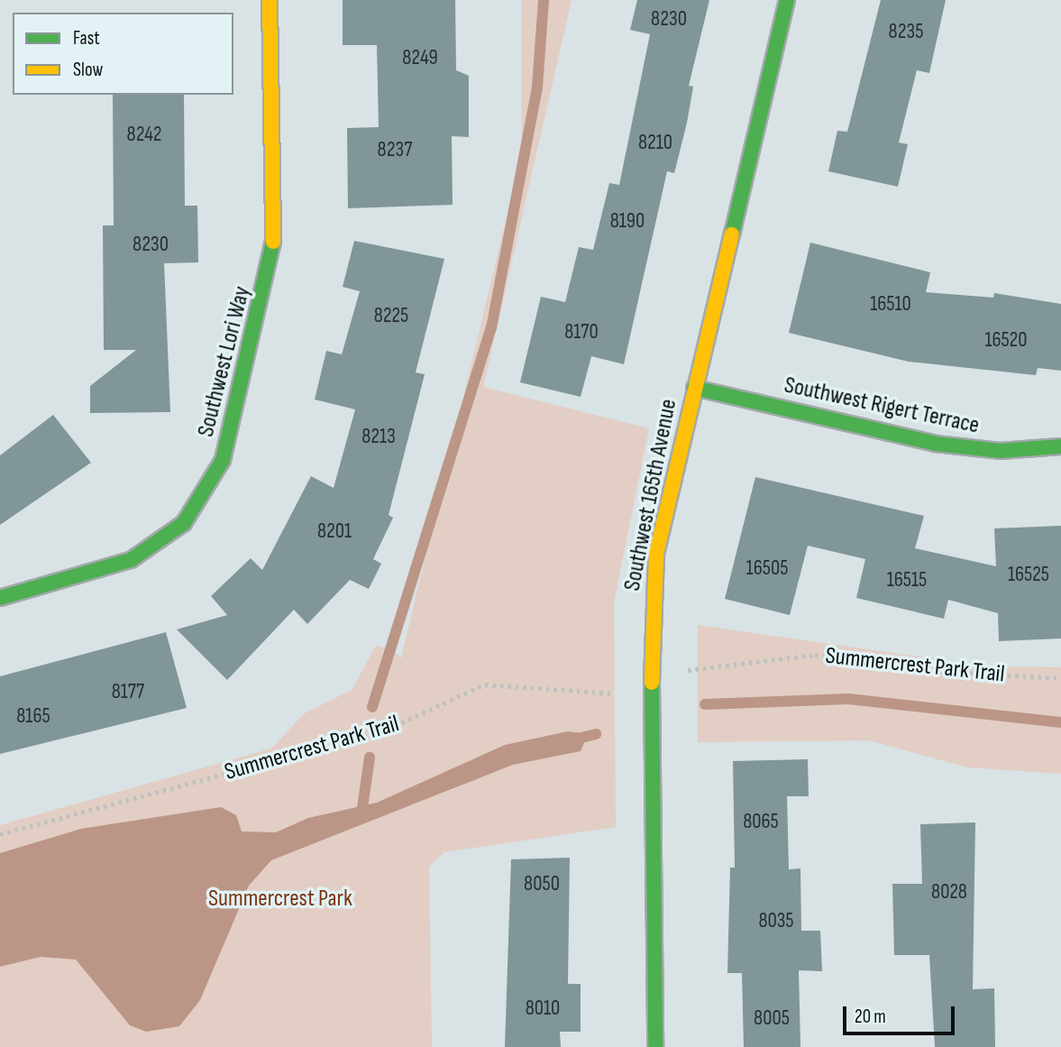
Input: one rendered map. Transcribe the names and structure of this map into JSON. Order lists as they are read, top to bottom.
{
  "streets": {
    "street": ["Southwest Lori Way", "Southwest Rigert Terrace", "Southwest 165th Avenue"],
    "path": ["Summercrest Park Trail"]
  },
  "crossings": [
    ["Southwest Rigert Terrace", "Southwest 165th Avenue"]
  ],
  "parks": ["Summercrest Park"],
  "house_numbers": [
    "8230",
    "8235",
    "8249",
    "8242",
    "8210",
    "8237",
    "8190",
    "8230",
    "16510",
    "8225",
    "8170",
    "16520",
    "8213",
    "8201",
    "16505",
    "16525",
    "16515",
    "8177",
    "8165",
    "8065",
    "8050",
    "8028",
    "8035",
    "8010",
    "8005"
  ],
  "legend": ["Fast", "Slow"],
  "scale_bar": "20 m"
}
